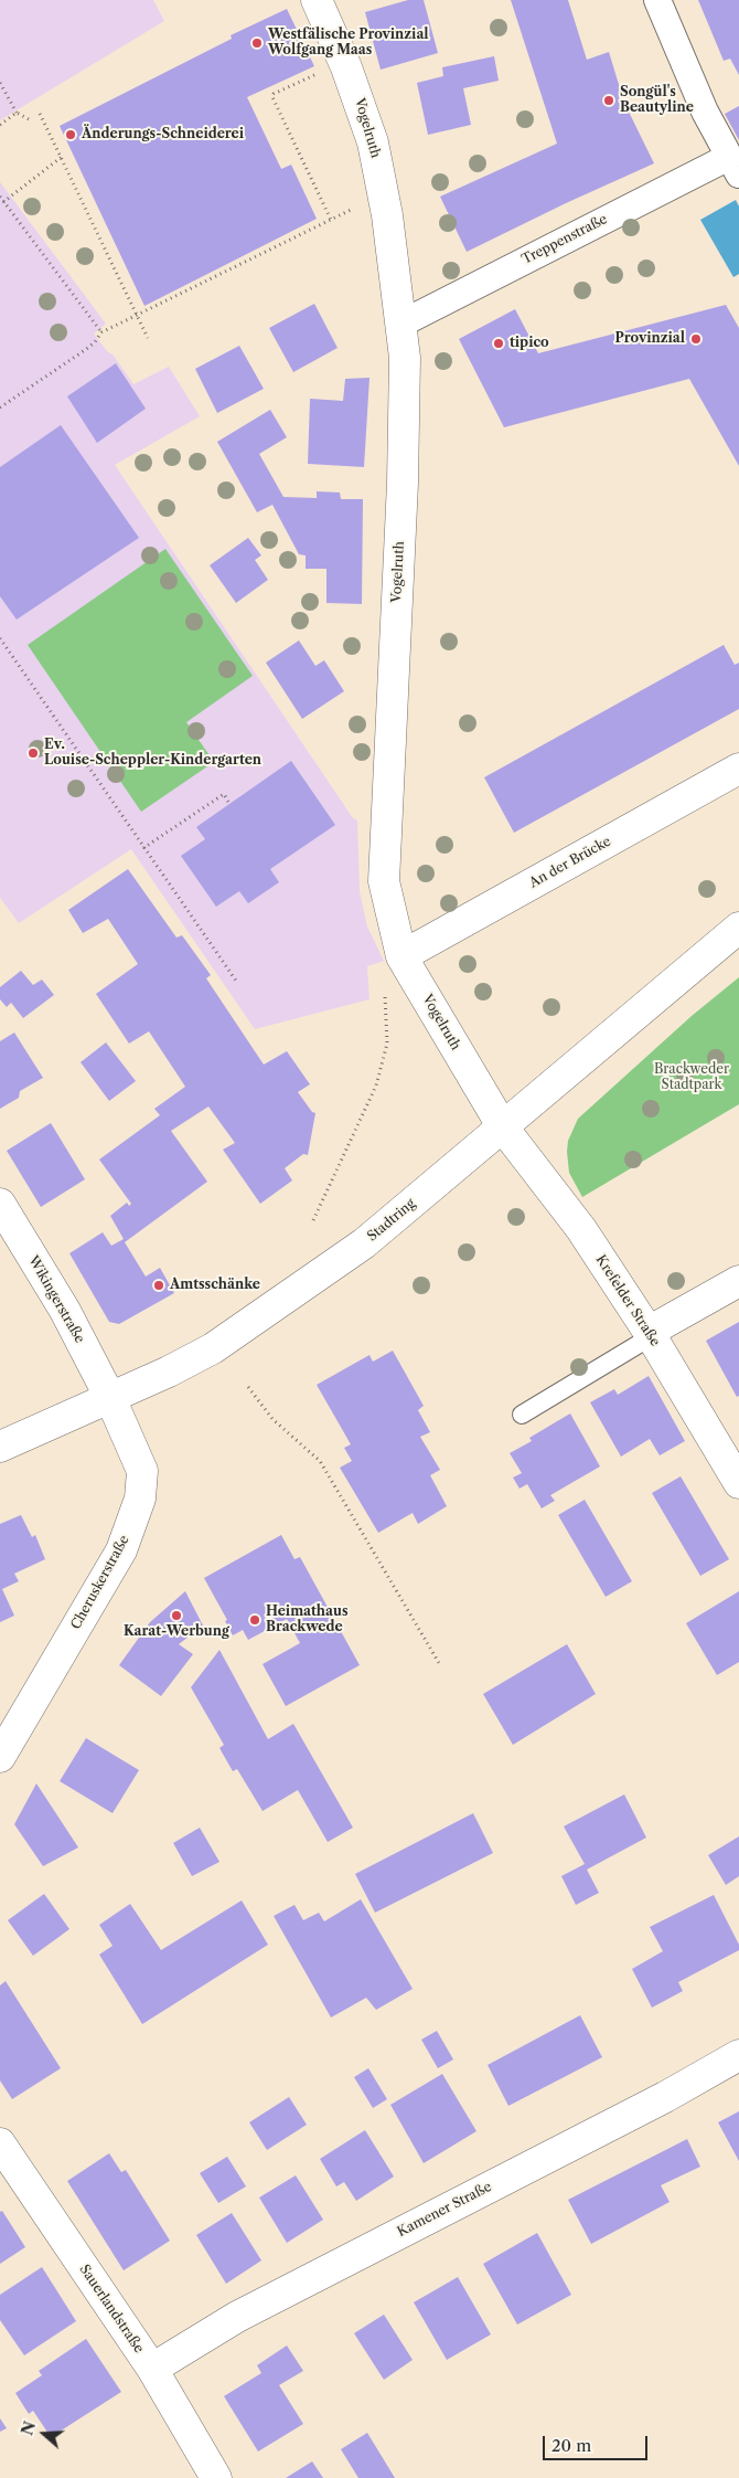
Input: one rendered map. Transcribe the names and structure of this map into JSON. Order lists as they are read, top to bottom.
{
  "streets": {
    "street": [
      "Vogelruth",
      "Treppenstraße",
      "An der Brücke",
      "Stadtring",
      "Wikingerstraße",
      "Krefelder Straße",
      "Cheruskerstraße",
      "Kamener Straße",
      "Sauerlandstraße"
    ]
  },
  "crossings": [
    ["Vogelruth", "Treppenstraße"],
    ["Vogelruth", "An der Brücke"],
    ["Vogelruth", "Stadtring"],
    ["Vogelruth", "Krefelder Straße"],
    ["Stadtring", "Wikingerstraße"],
    ["Stadtring", "Krefelder Straße"],
    ["Stadtring", "Cheruskerstraße"],
    ["Wikingerstraße", "Cheruskerstraße"],
    ["Kamener Straße", "Sauerlandstraße"]
  ],
  "parks": ["Brackweder Stadtpark"],
  "places": [
    "Westfälische Provinzial Wolfgang Maas",
    "Songül's Beautyline",
    "Änderungs-Schneiderei",
    "Provinzial",
    "tipico",
    "Ev. Louise-Scheppler-Kindergarten",
    "Amtsschänke",
    "Karat-Werbung",
    "Heimathaus Brackwede"
  ],
  "scale_bar": "20 m",
  "north": "left"
}
